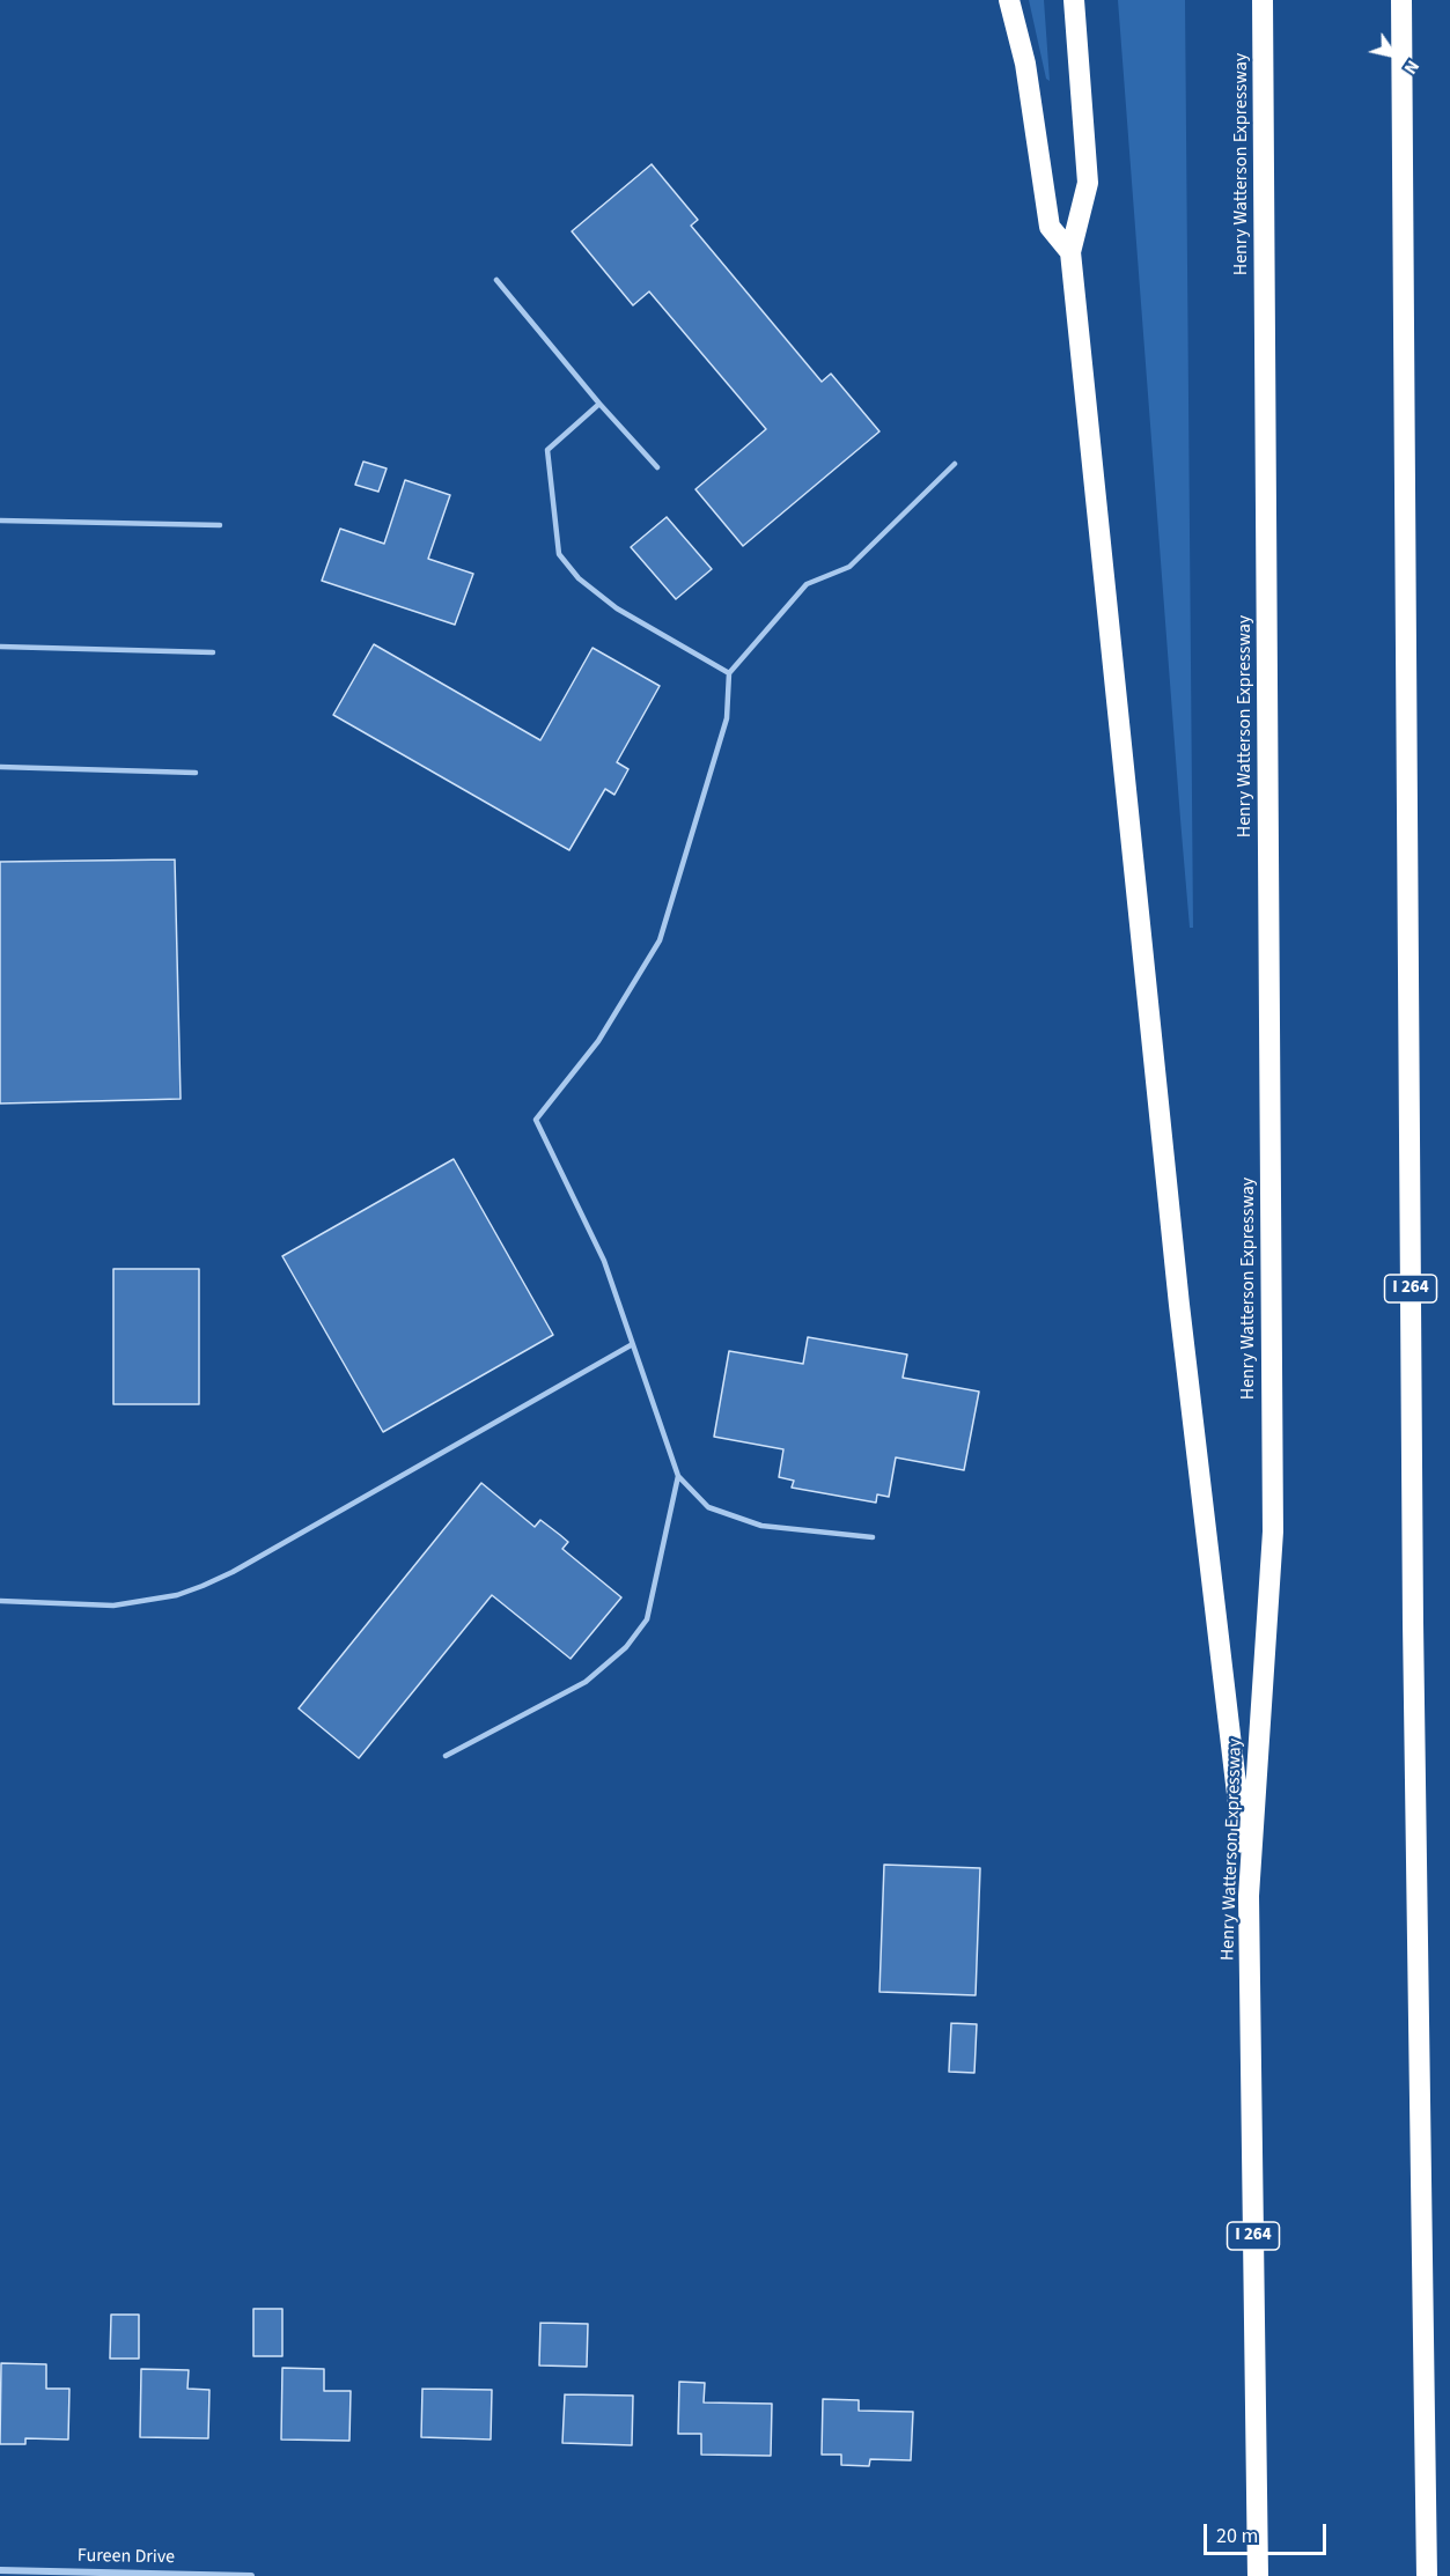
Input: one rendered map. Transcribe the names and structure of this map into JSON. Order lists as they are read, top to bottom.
{
  "streets": {
    "highway": ["Henry Watterson Expressway", "I 264"],
    "street": ["Fureen Drive"]
  },
  "scale_bar": "20 m",
  "north": "bottom right"
}
